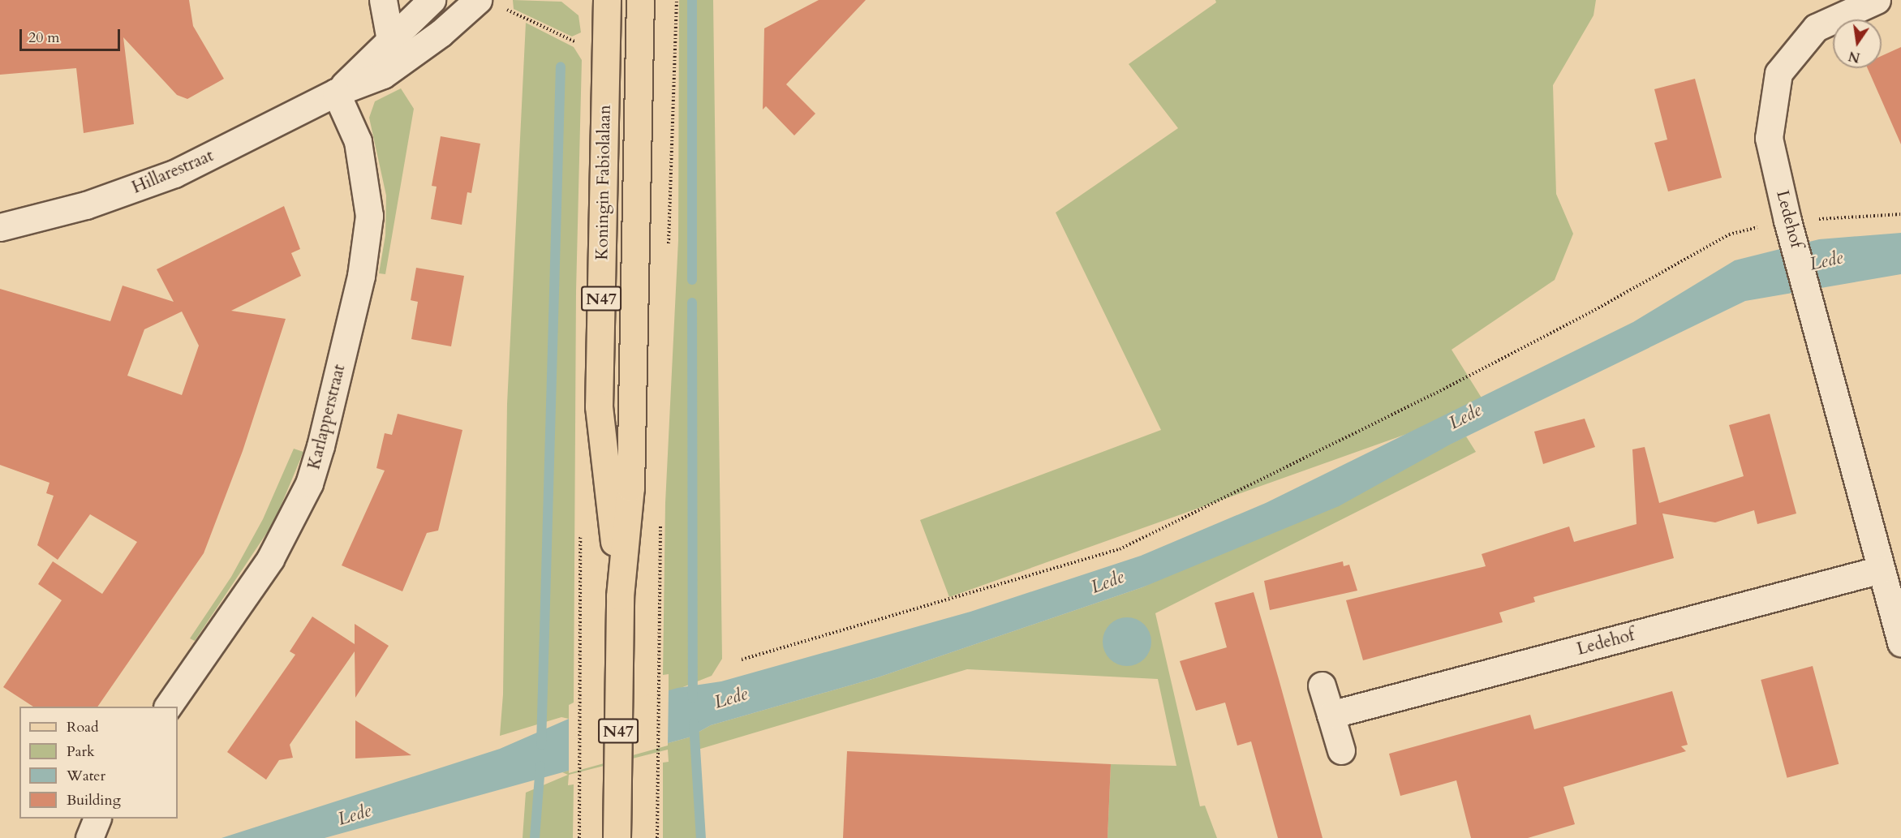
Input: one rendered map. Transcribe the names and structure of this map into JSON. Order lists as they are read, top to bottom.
{
  "streets": {
    "main road": ["Koningin Fabiolalaan", "N47"],
    "street": ["Hillarestraat", "Ledehof", "Karlapperstraat"]
  },
  "crossings": [
    ["Hillarestraat", "Karlapperstraat"]
  ],
  "water": ["Lede"],
  "legend": [
    "Road",
    "Park",
    "Water",
    "Building"
  ],
  "scale_bar": "20 m",
  "north": "bottom"
}
